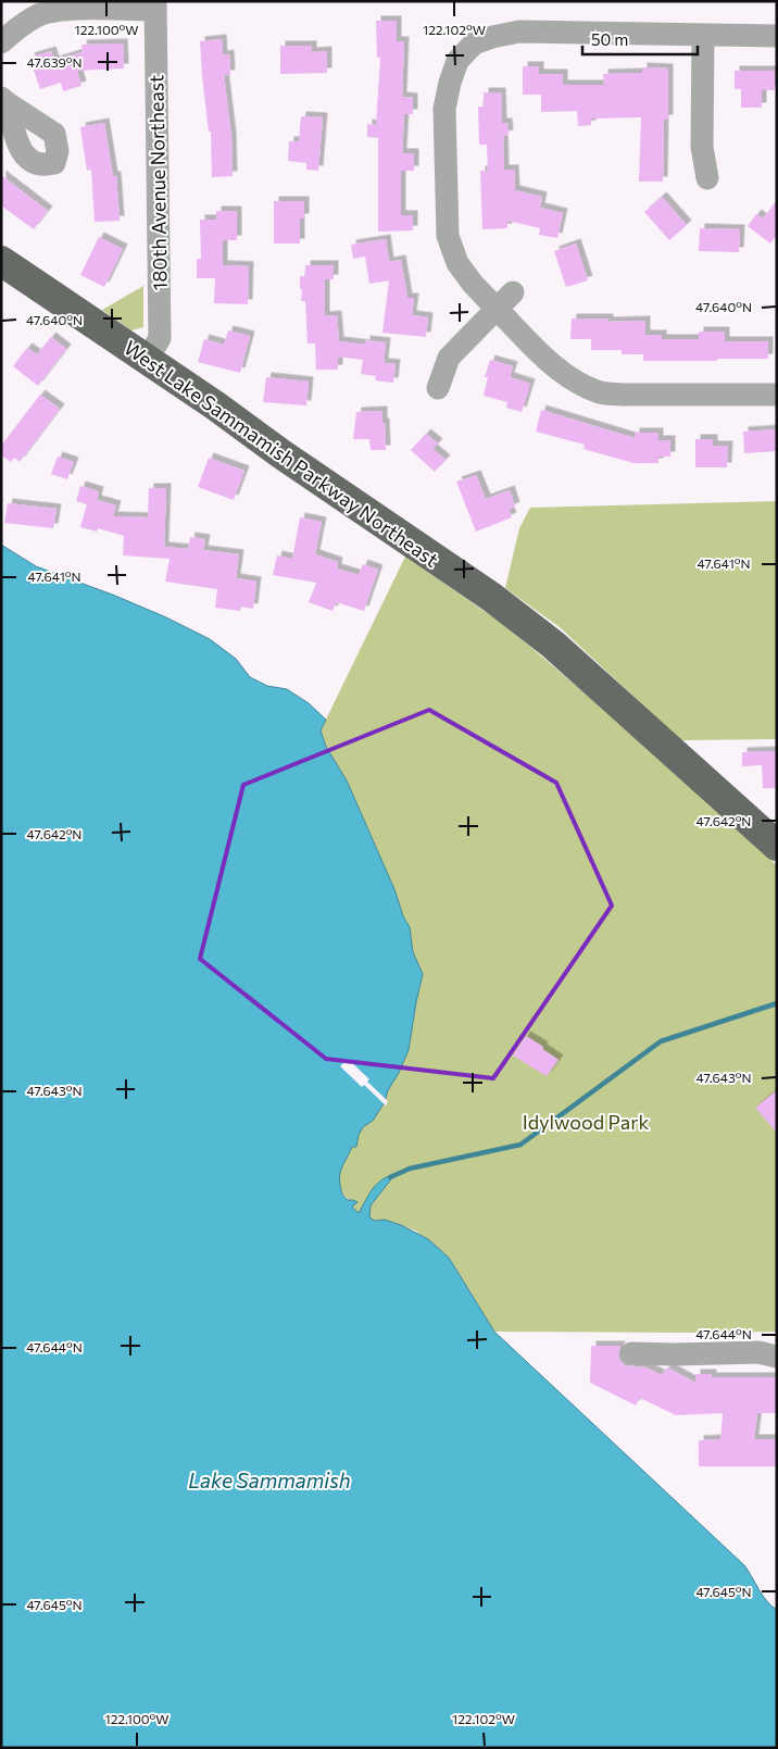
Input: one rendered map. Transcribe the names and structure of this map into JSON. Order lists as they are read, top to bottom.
{
  "streets": {
    "main road": ["West Lake Sammamish Parkway Northeast"],
    "street": ["180th Avenue Northeast"]
  },
  "crossings": [
    ["180th Avenue Northeast", "West Lake Sammamish Parkway Northeast"]
  ],
  "water": ["Lake Sammamish"],
  "parks": ["Idylwood Park"],
  "scale_bar": "50 m",
  "coordinates": [
    "122.100°W",
    "122.102°W",
    "47.639°N",
    "47.640°N",
    "47.641°N",
    "47.642°N",
    "47.643°N",
    "47.644°N",
    "47.645°N"
  ]
}
